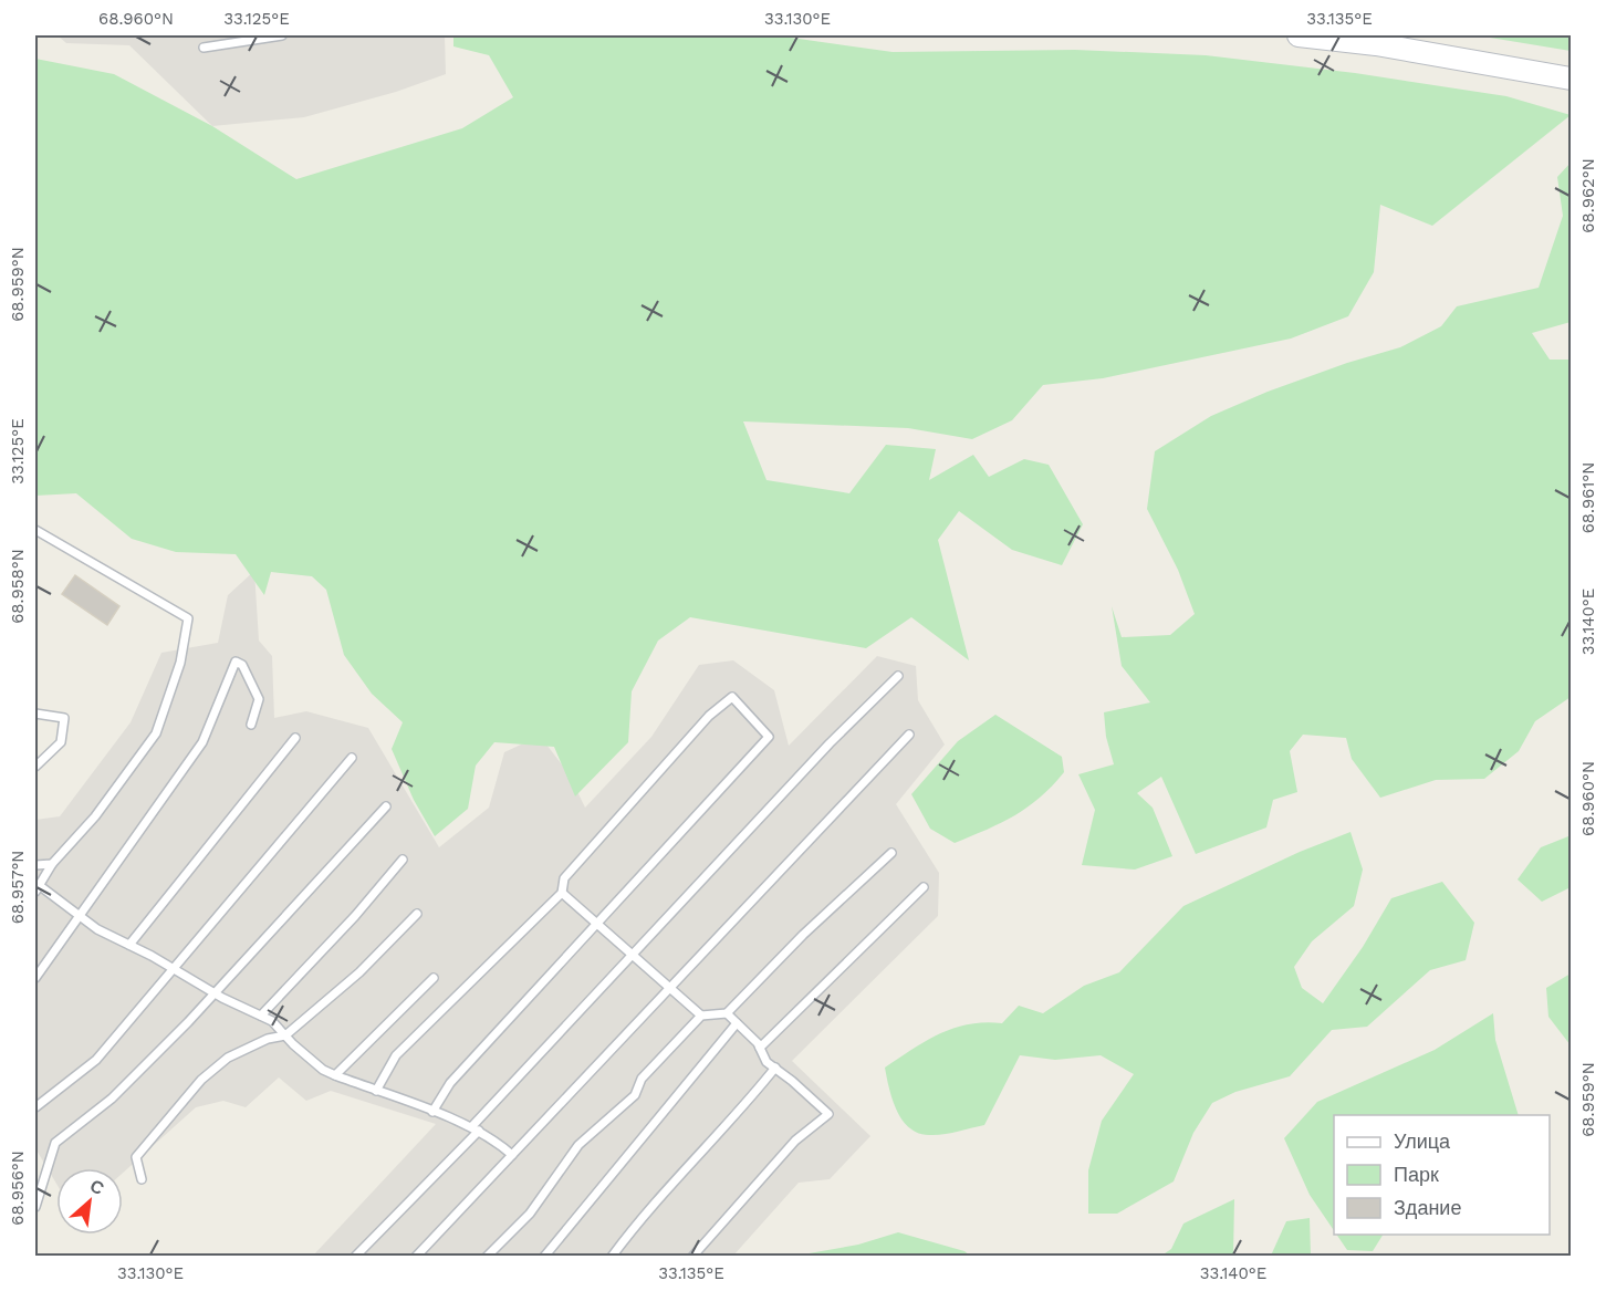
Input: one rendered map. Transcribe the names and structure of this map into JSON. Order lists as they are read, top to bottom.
{
  "legend": ["Улица", "Парк", "Здание"],
  "north": "top right",
  "coordinates": [
    "68.960°N",
    "33.125°E",
    "33.130°E",
    "33.135°E",
    "68.962°N",
    "68.959°N",
    "68.961°N",
    "68.958°N",
    "33.140°E",
    "68.957°N",
    "68.956°N"
  ]
}
